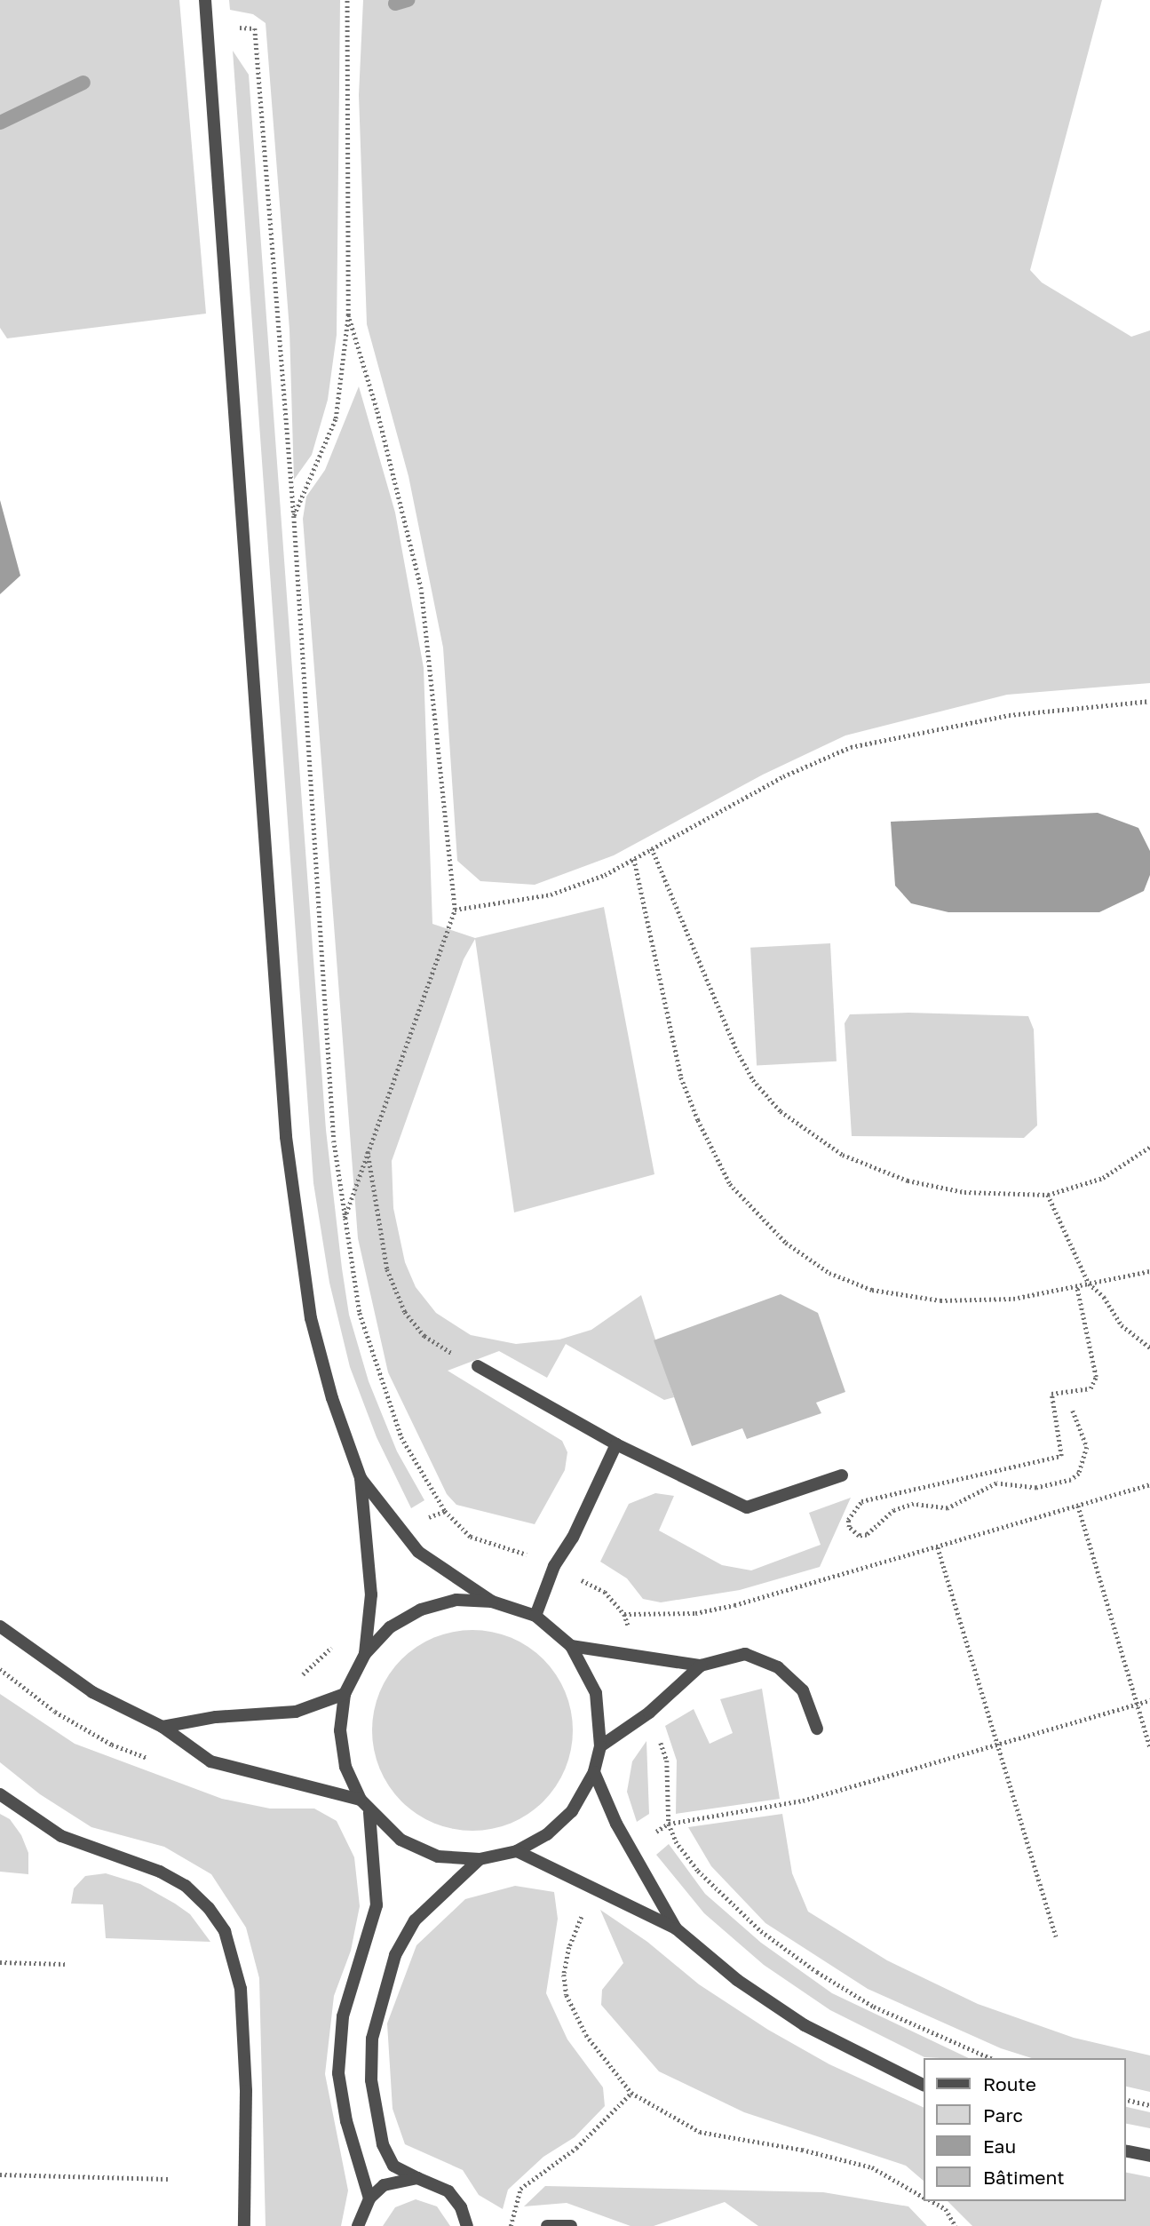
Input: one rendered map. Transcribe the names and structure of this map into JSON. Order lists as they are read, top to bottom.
{
  "legend": [
    "Route",
    "Parc",
    "Eau",
    "Bâtiment"
  ]
}
